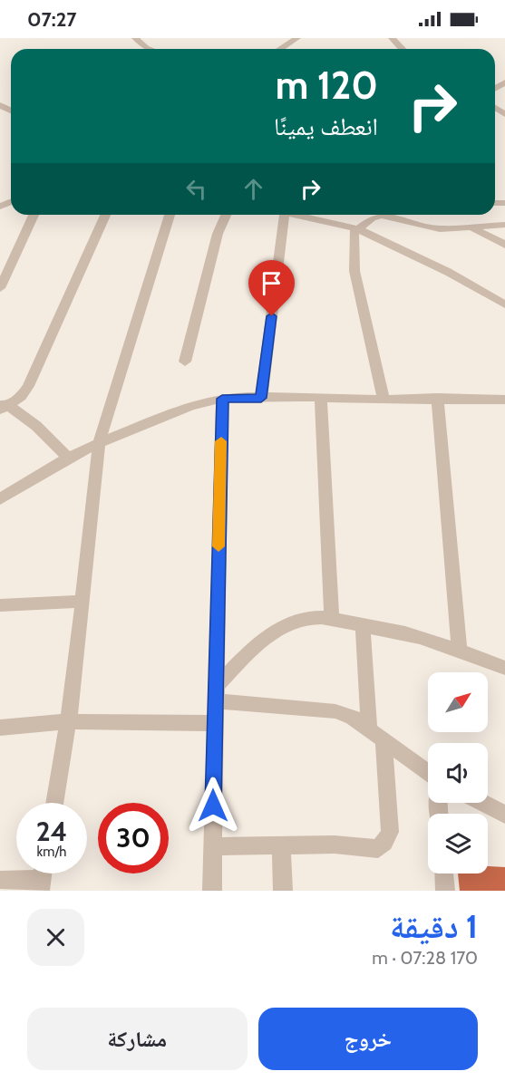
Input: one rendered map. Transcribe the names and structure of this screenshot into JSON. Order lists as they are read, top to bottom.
{
  "north": "top right",
  "page": {
    "status": "07:27",
    "turn": ["120 m", "انعطف يمينًا"],
    "speed": "24 km/h",
    "limit": "30",
    "heading": ["1 دقيقة", "170 m · 07:28"],
    "buttons": ["خروج", "مشاركة"]
  }
}
